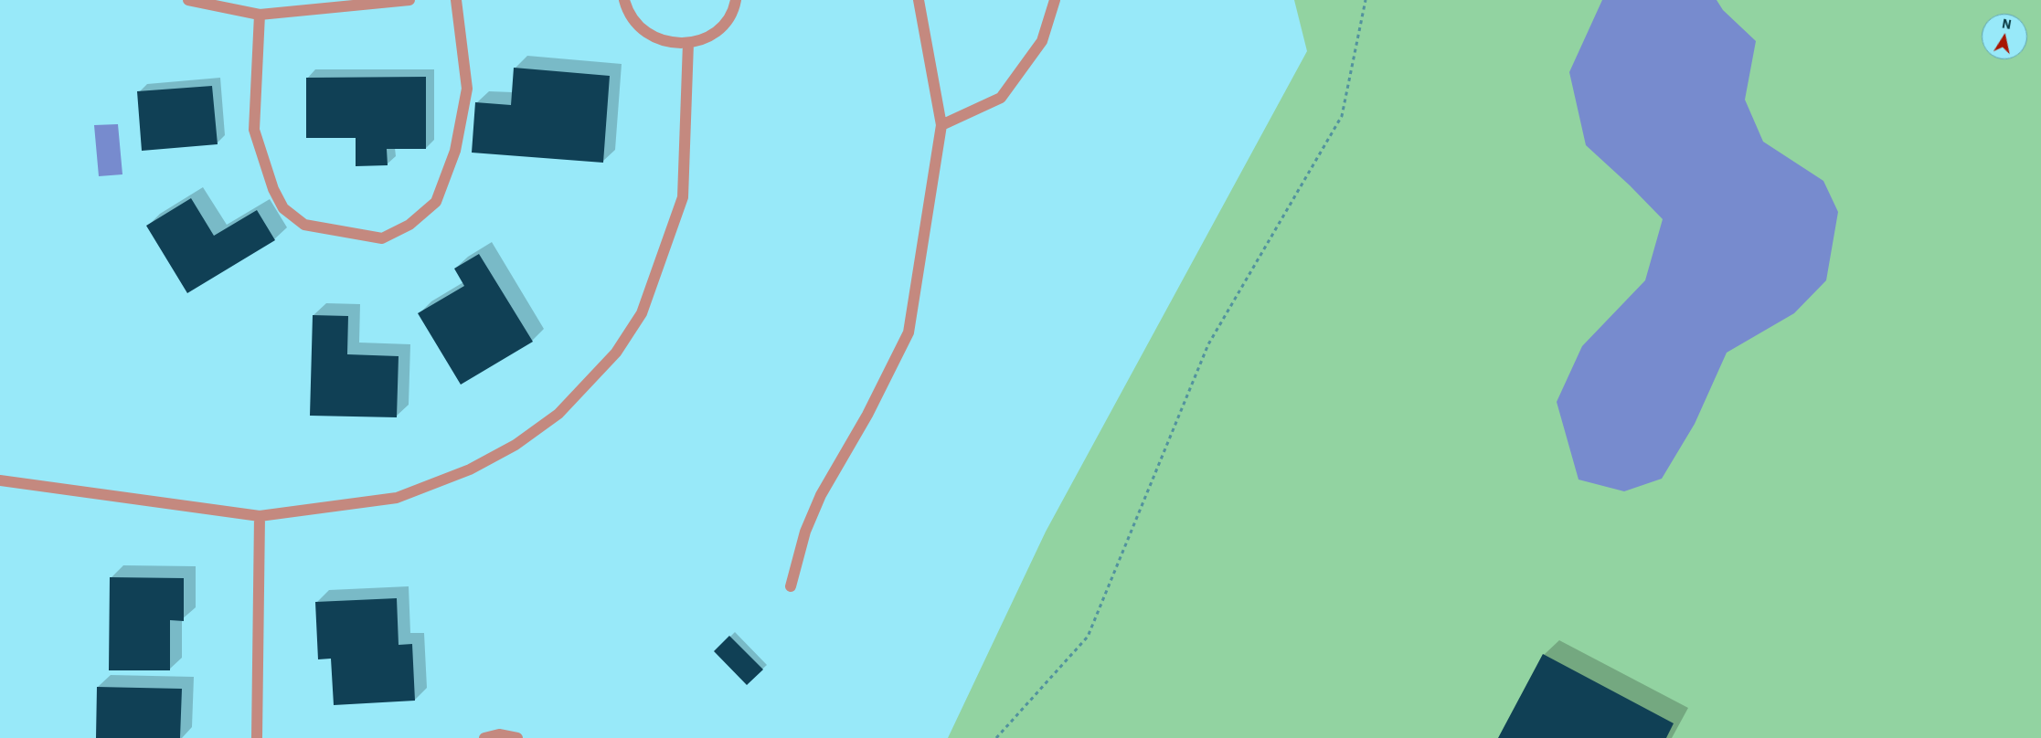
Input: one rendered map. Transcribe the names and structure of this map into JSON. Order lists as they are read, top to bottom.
{
  "north": "top"
}
